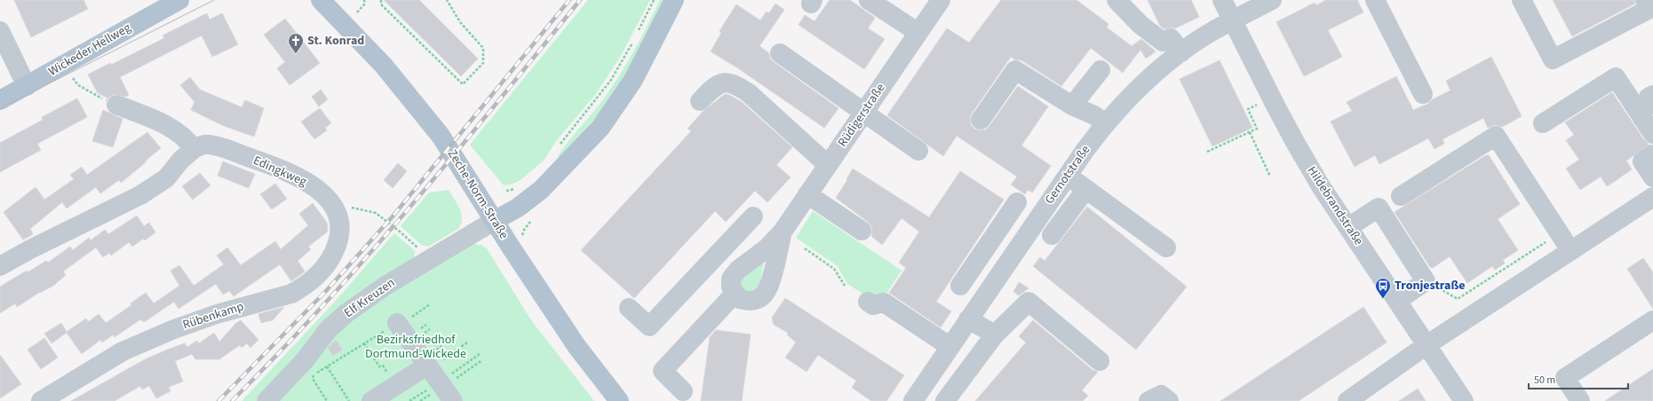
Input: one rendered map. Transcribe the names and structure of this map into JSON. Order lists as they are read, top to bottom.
{
  "streets": {
    "main road": ["Wickeder Hellweg", "Zeche-Norm-Straße"],
    "street": [
      "Rüdigerstraße",
      "Edingkweg",
      "Gernotstraße",
      "Hildebrandstraße",
      "Elf Kreuzen",
      "Rübenkamp"
    ]
  },
  "crossings": [
    ["Edingkweg", "Rübenkamp"],
    ["Gernotstraße", "Hildebrandstraße"],
    ["Zeche-Norm-Straße", "Elf Kreuzen"]
  ],
  "parks": ["Bezirksfriedhof Dortmund-Wickede"],
  "places": {
    "church": ["St. Konrad"],
    "bus stop": ["Tronjestraße"]
  },
  "scale_bar": "50 m"
}
